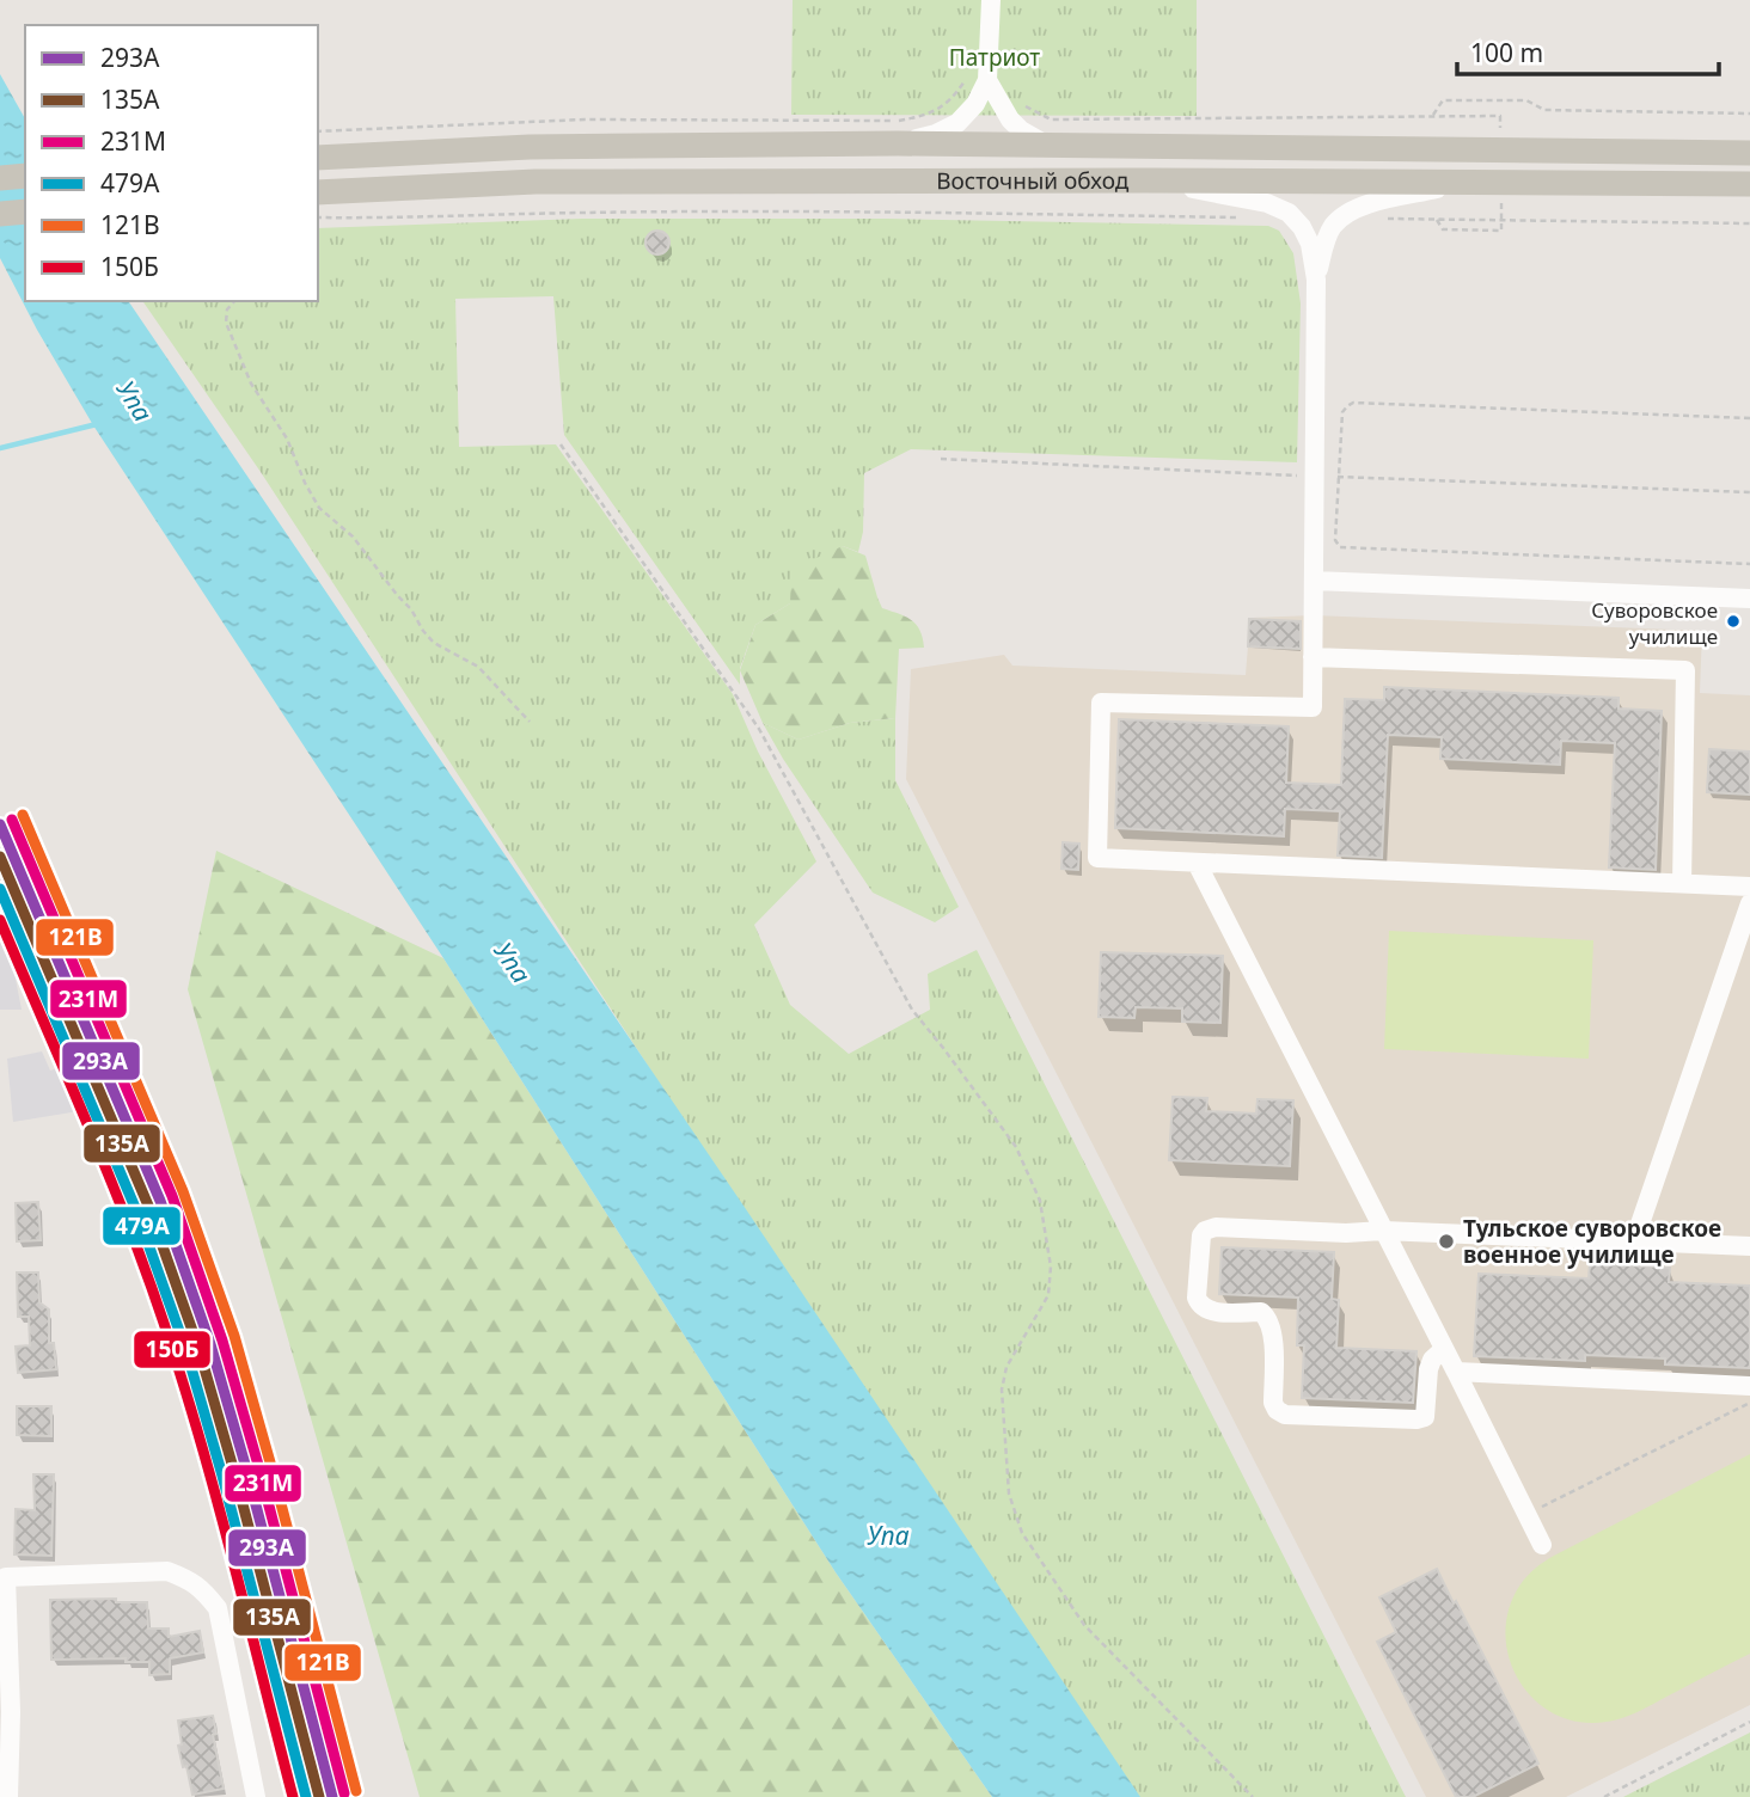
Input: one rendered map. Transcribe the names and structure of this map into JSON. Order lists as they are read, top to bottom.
{
  "streets": {
    "main road": ["Восточный обход"]
  },
  "water": ["Упа"],
  "parks": ["Патриот"],
  "places": ["Суворовское училище", "Тульское суворовское военное училище"],
  "lines": [
    "transit line 121В",
    "transit line 231М",
    "transit line 293А",
    "transit line 135А",
    "transit line 479А",
    "transit line 150Б"
  ],
  "legend": [
    "293А",
    "135А",
    "231М",
    "479А",
    "121В",
    "150Б"
  ],
  "scale_bar": "100 m"
}
